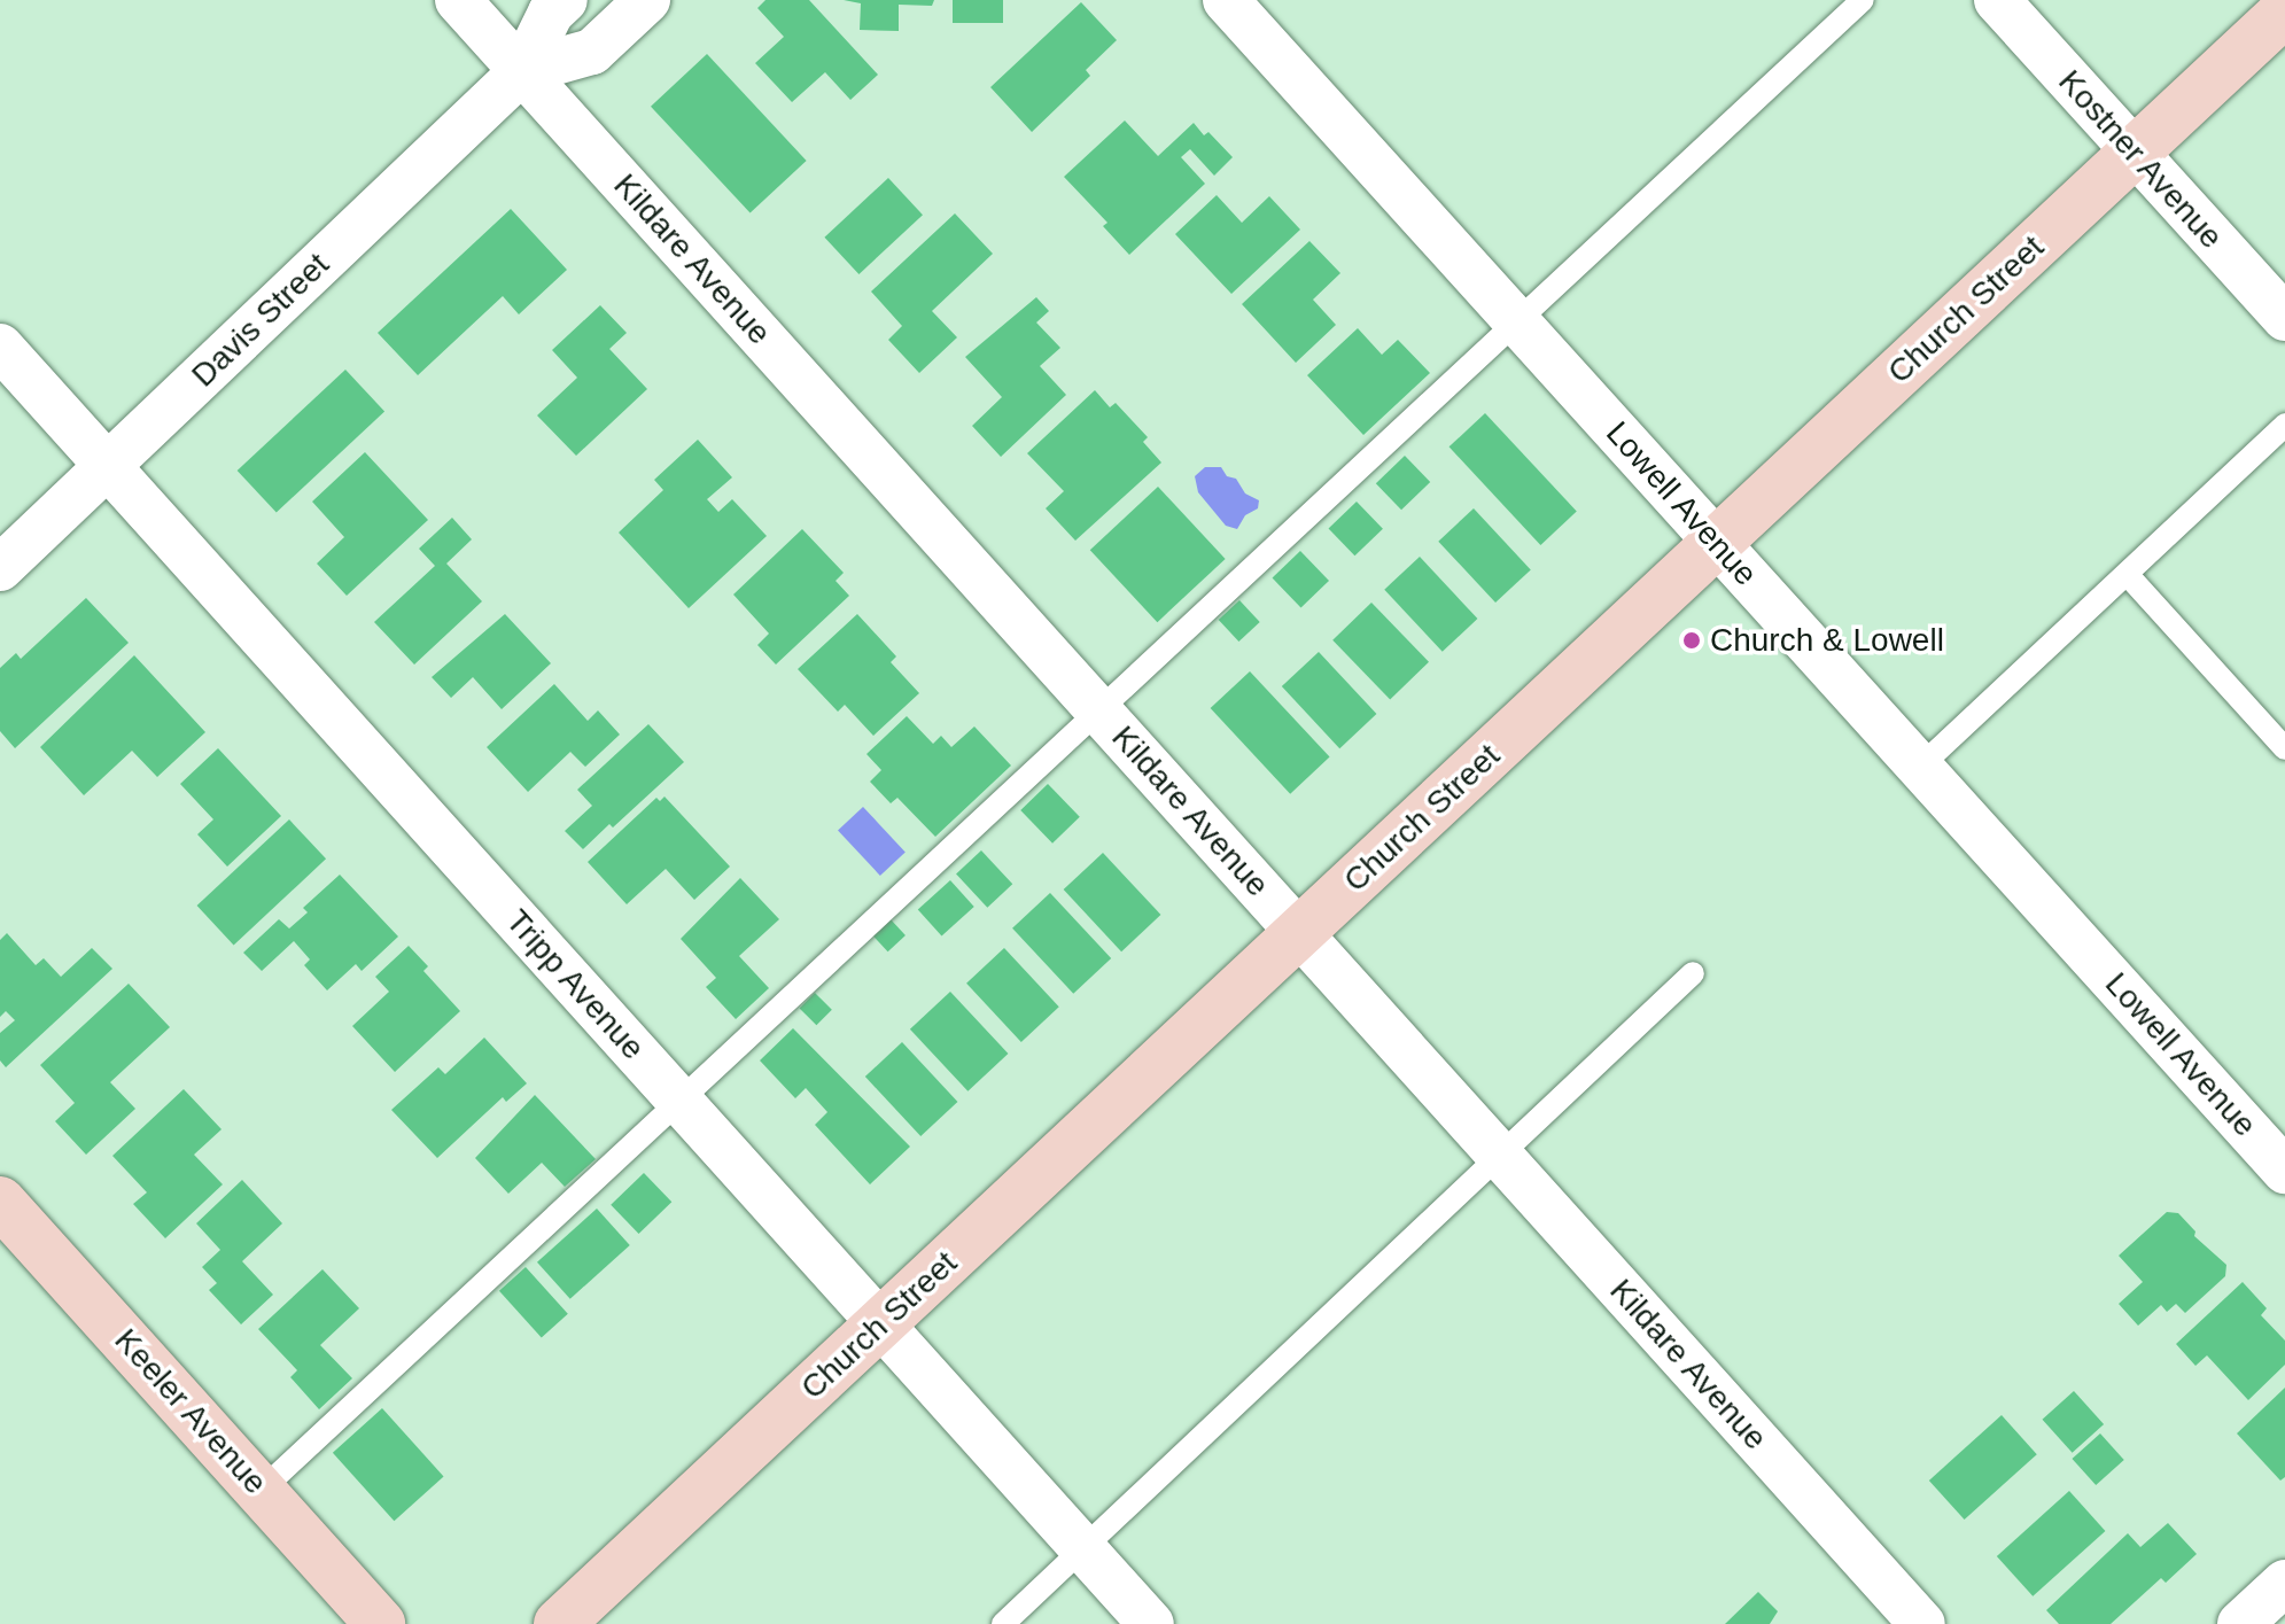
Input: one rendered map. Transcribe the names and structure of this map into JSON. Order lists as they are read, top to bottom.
{
  "streets": {
    "street": [
      "Kostner Avenue",
      "Kildare Avenue",
      "Church Street",
      "Davis Street",
      "Lowell Avenue",
      "Tripp Avenue",
      "Keeler Avenue"
    ]
  },
  "crossings": [
    ["Kostner Avenue", "Church Street"],
    ["Kildare Avenue", "Church Street"],
    ["Kildare Avenue", "Davis Street"],
    ["Church Street", "Lowell Avenue"],
    ["Church Street", "Tripp Avenue"],
    ["Davis Street", "Tripp Avenue"]
  ],
  "places": ["Church & Lowell"]
}
